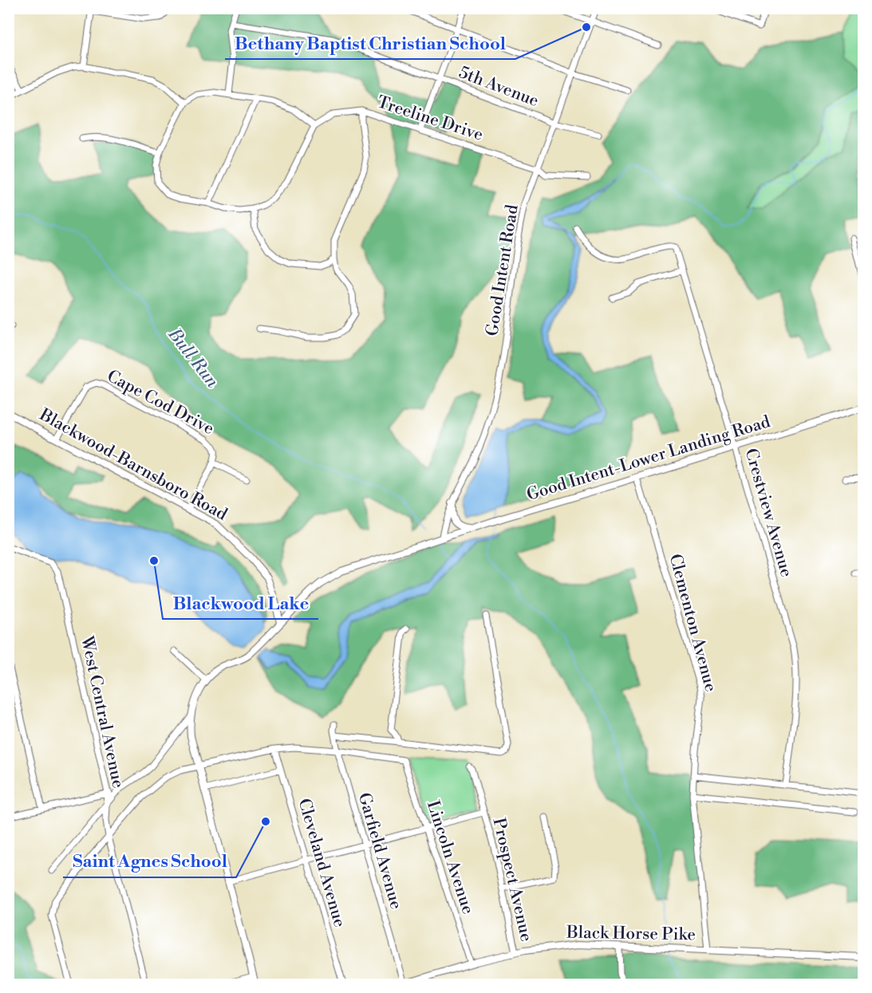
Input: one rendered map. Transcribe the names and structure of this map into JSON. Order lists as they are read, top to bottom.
{
  "streets": {
    "main road": ["Good Intent-Lower Landing Road", "Blackwood-Barnsboro Road", "Black Horse Pike"],
    "street": [
      "5th Avenue",
      "Treeline Drive",
      "Good Intent Road",
      "Cape Cod Drive",
      "Crestview Avenue",
      "Clementon Avenue",
      "West Central Avenue",
      "Garfield Avenue",
      "Lincoln Avenue",
      "Cleveland Avenue",
      "Prospect Avenue"
    ]
  },
  "crossings": [
    ["5th Avenue", "Good Intent Road"],
    ["Treeline Drive", "Good Intent Road"],
    ["Good Intent Road", "Good Intent-Lower Landing Road"],
    ["Cape Cod Drive", "Blackwood-Barnsboro Road"],
    ["Good Intent-Lower Landing Road", "Blackwood-Barnsboro Road"],
    ["Good Intent-Lower Landing Road", "Crestview Avenue"],
    ["Good Intent-Lower Landing Road", "Clementon Avenue"],
    ["Clementon Avenue", "Black Horse Pike"],
    ["Garfield Avenue", "Lincoln Avenue"],
    ["Garfield Avenue", "Black Horse Pike"],
    ["Lincoln Avenue", "Black Horse Pike"],
    ["Prospect Avenue", "Black Horse Pike"]
  ],
  "water": ["Bull Run"],
  "places": ["Bethany Baptist Christian School", "Blackwood Lake", "Saint Agnes School"]
}
